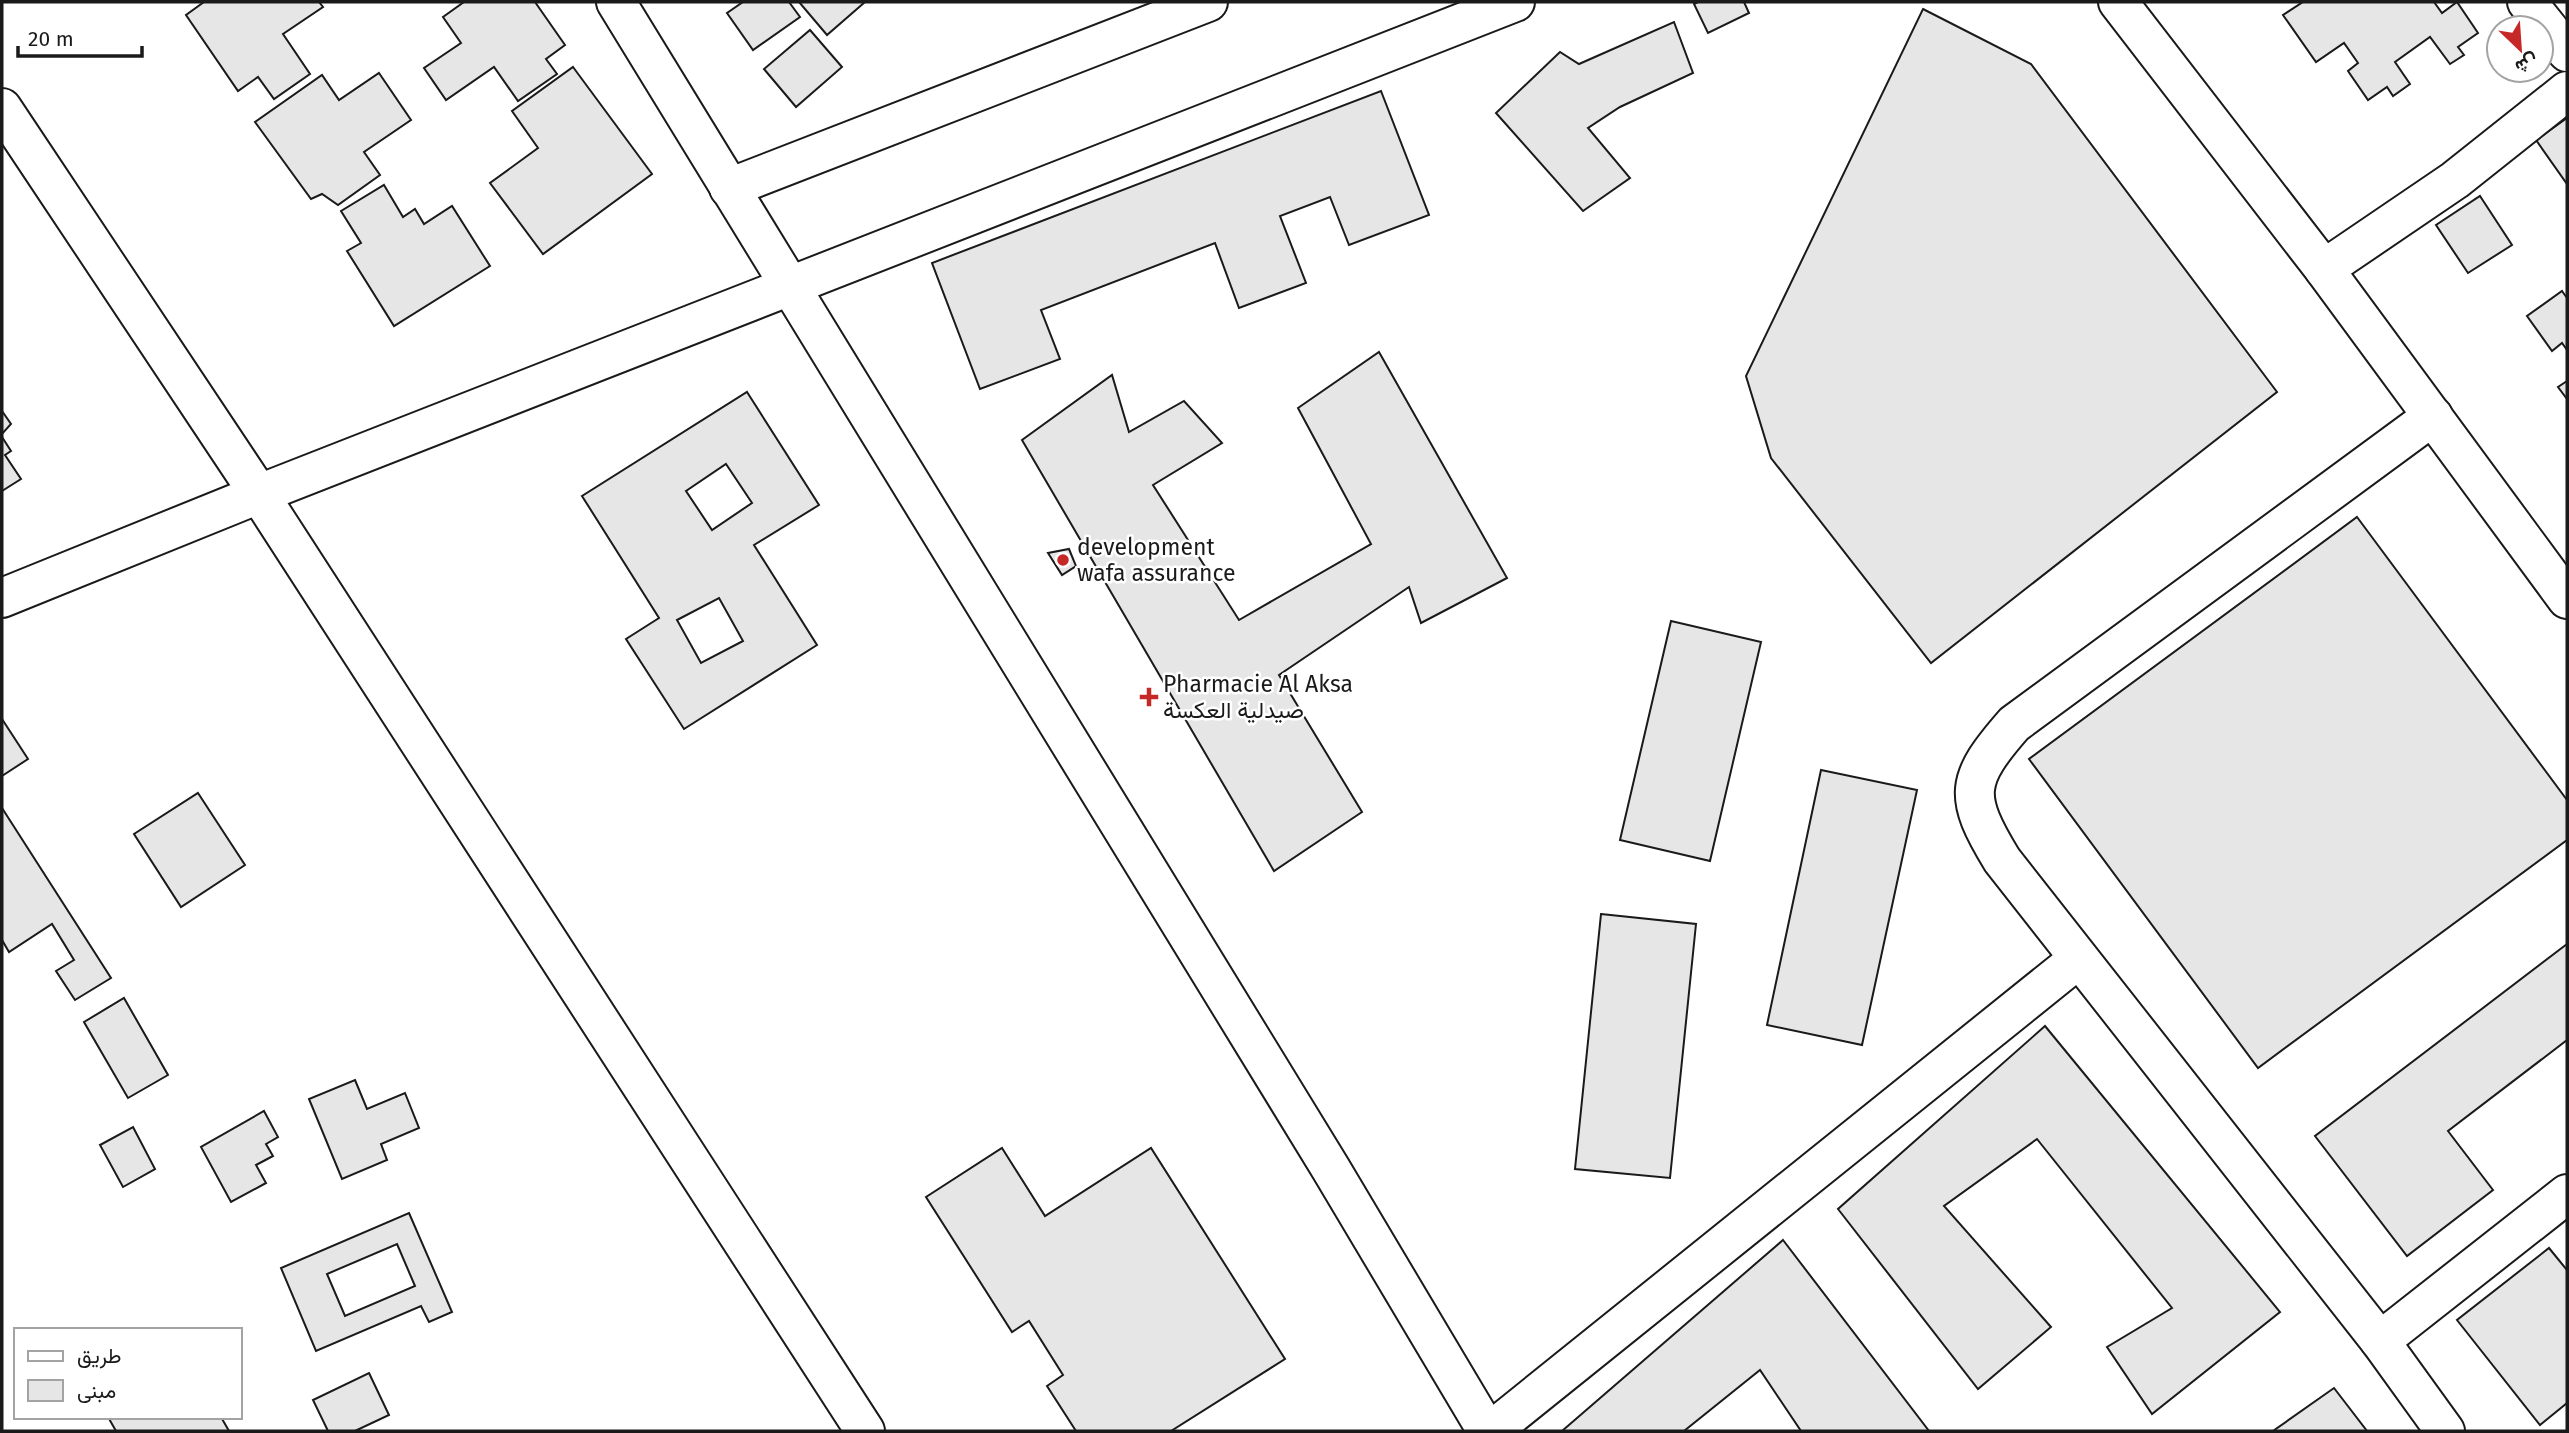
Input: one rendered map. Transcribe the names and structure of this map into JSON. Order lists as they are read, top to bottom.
{
  "places": {
    "other": ["development wafa assurance"],
    "health": ["Pharmacie Al Aksa صيدلية العكسة"]
  },
  "legend": ["طريق", "مبنى"],
  "scale_bar": "20 m",
  "north": "bottom right"
}
